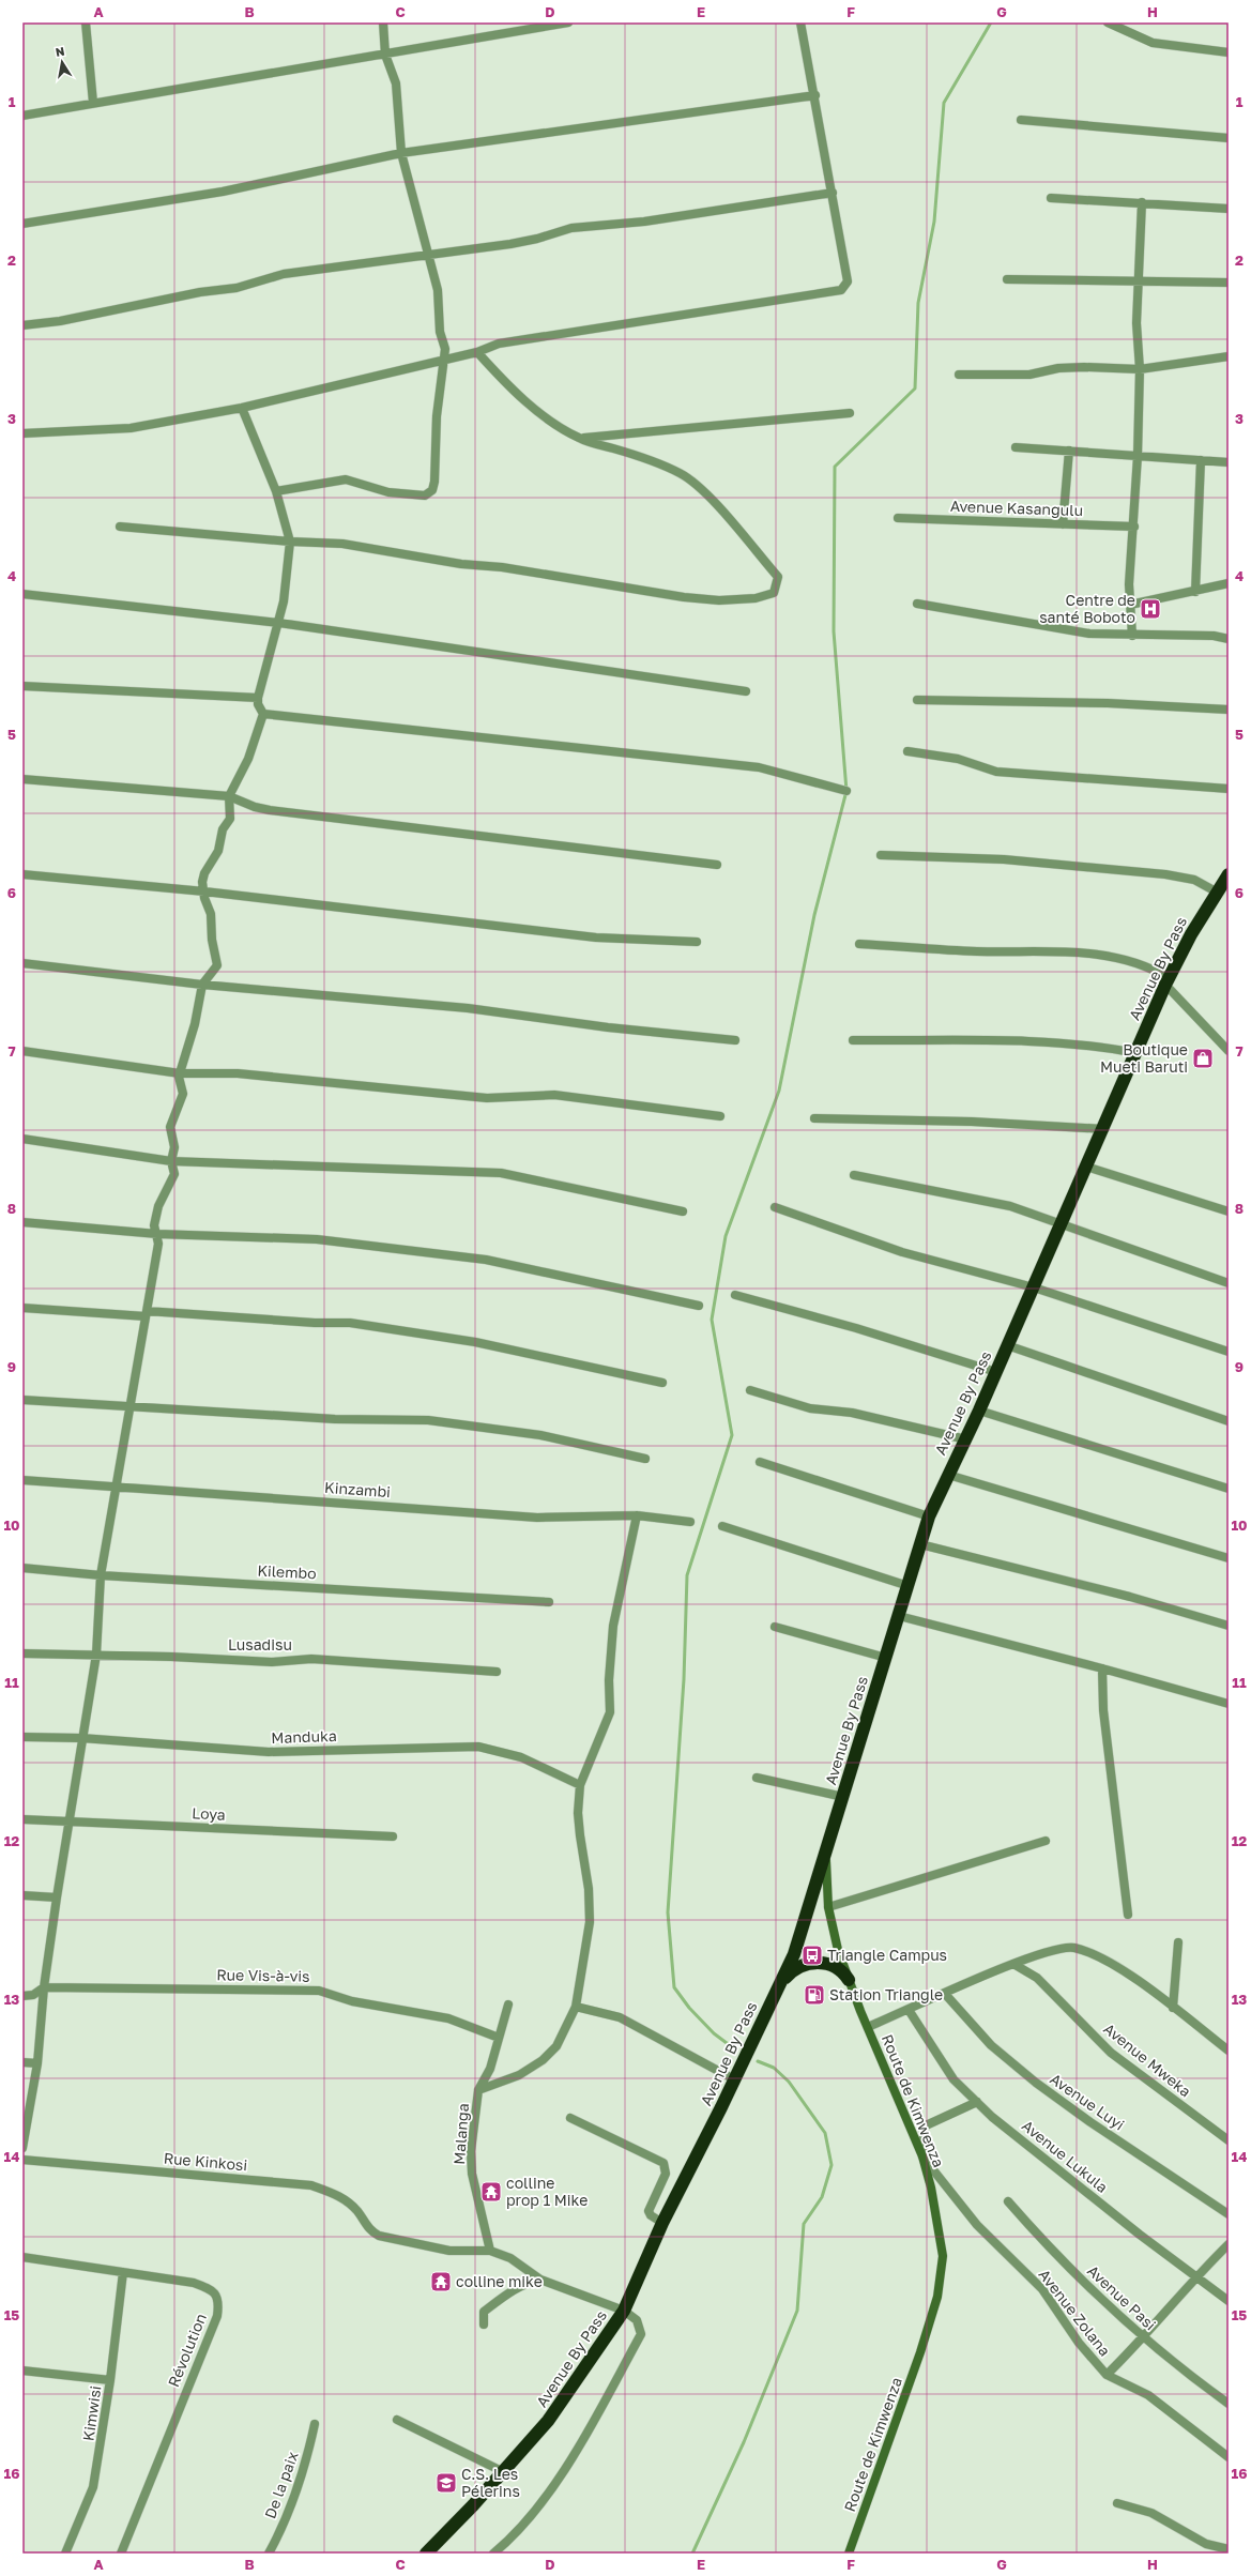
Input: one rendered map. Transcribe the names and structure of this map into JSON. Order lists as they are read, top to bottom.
{
  "streets": {
    "highway": ["Avenue By Pass"],
    "street": [
      "Avenue Kasangulu",
      "Kinzambi",
      "Kilembo",
      "Lusadisu",
      "Manduka",
      "Loya",
      "Rue Vis-à-vis",
      "Avenue Mweka",
      "Route de Kimwenza",
      "Avenue Luyi",
      "Malanga",
      "Avenue Lukula",
      "Rue Kinkosi",
      "Avenue Pasi",
      "Avenue Zolana",
      "Révolution",
      "Kimwisi",
      "De la paix"
    ]
  },
  "crossings": [
    ["Avenue By Pass", "Route de Kimwenza"],
    ["Rue Vis-à-vis", "Malanga"],
    ["Route de Kimwenza", "Avenue Zolana"],
    ["Malanga", "Rue Kinkosi"],
    ["Révolution", "Kimwisi"]
  ],
  "places": {
    "hospital": ["Centre de santé Boboto"],
    "shop": ["Boutique Mueti Baruti"],
    "bus stop": ["Triangle Campus"],
    "fuel station": ["Station Triangle"],
    "temple": ["colline prop 1 Mike", "colline mike"],
    "school or university": ["C.S. Les Pélerins"]
  },
  "north": "top",
  "grid": {
    "columns": [
      "A",
      "B",
      "C",
      "D",
      "E",
      "F",
      "G",
      "H"
    ],
    "rows": [
      "1",
      "2",
      "3",
      "4",
      "5",
      "6",
      "7",
      "8",
      "9",
      "10",
      "11",
      "12",
      "13",
      "14",
      "15",
      "16"
    ]
  }
}
